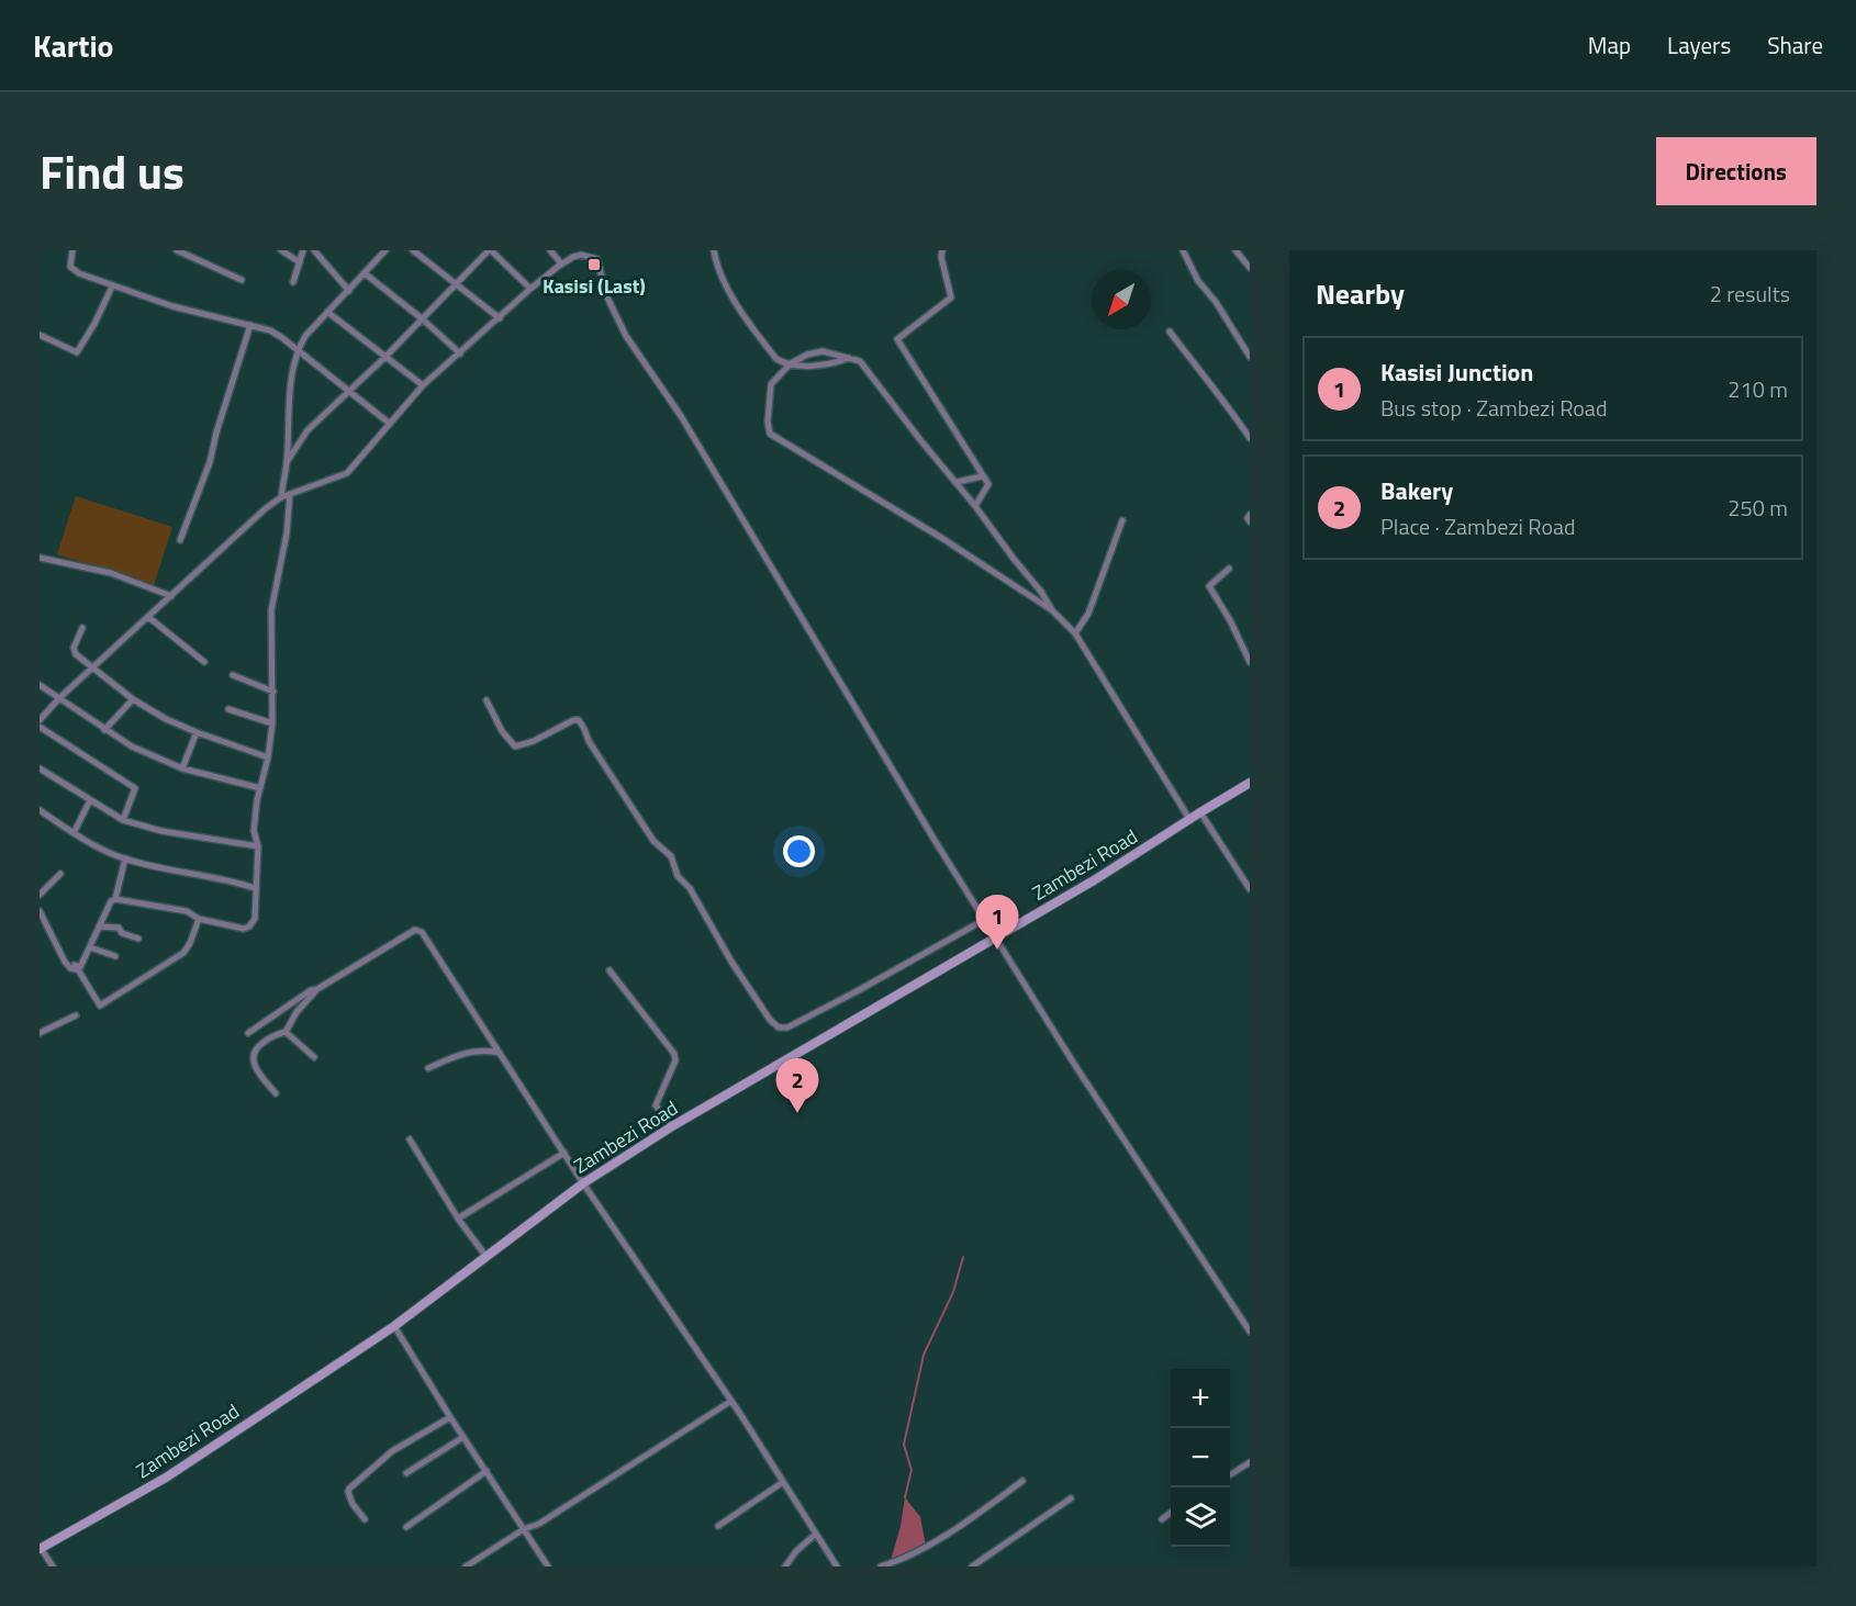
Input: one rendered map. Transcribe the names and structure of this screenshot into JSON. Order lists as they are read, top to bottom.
{
  "streets": {
    "main road": ["Zambezi Road"]
  },
  "places": {
    "transit": ["Kasisi (Last)"]
  },
  "north": "bottom left",
  "page": {
    "header": "Kartio",
    "nav": ["Map", "Layers", "Share"],
    "title": "Find us",
    "buttons": "Directions",
    "heading": ["Nearby", "2 results"],
    "list": [
      {
        "mark": "1",
        "name": "Kasisi Junction",
        "note": "Bus stop · Zambezi Road",
        "value": "210 m"
      },
      {
        "mark": "2",
        "name": "Bakery",
        "note": "Place · Zambezi Road",
        "value": "250 m"
      }
    ],
    "pins": ["1", "2"],
    "map_buttons": ["+", "−"]
  }
}
